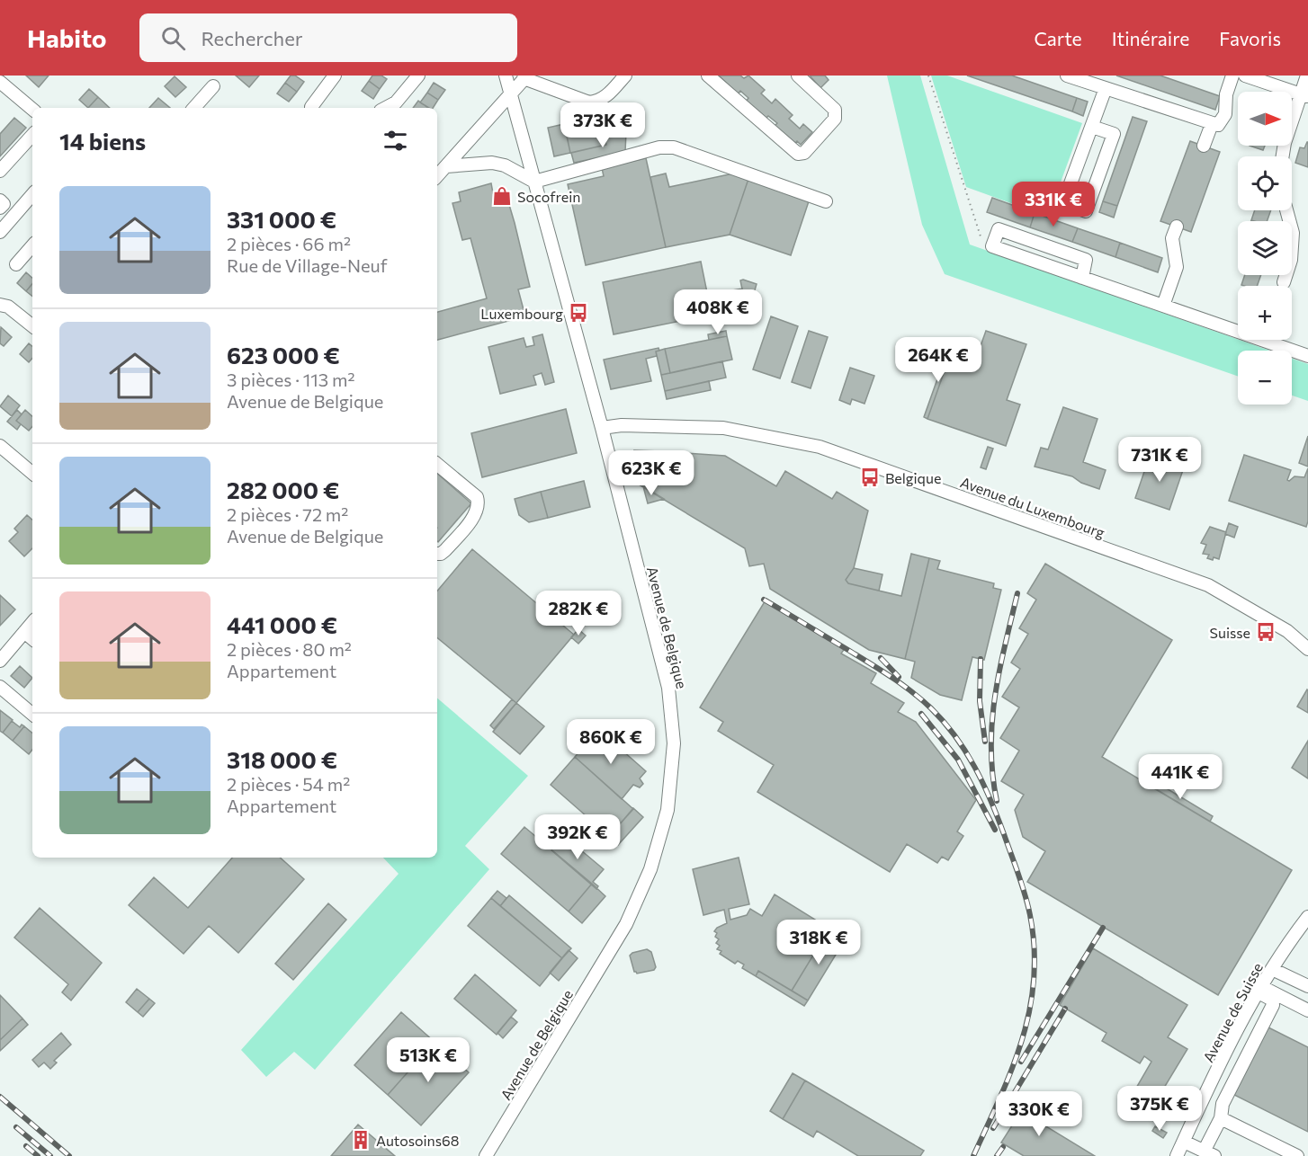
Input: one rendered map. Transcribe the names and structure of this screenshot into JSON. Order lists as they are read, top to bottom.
{
  "streets": {
    "street": ["Avenue du Luxembourg", "Avenue de Belgique", "Avenue de Suisse"]
  },
  "crossings": [
    ["Avenue du Luxembourg", "Avenue de Belgique"]
  ],
  "places": {
    "shop": ["Socofrein"],
    "bus stop": ["Luxembourg", "Belgique", "Suisse"],
    "building": ["Autosoins68"]
  },
  "north": "right",
  "page": {
    "header": "Habito",
    "search": "Rechercher",
    "nav": ["Carte", "Itinéraire", "Favoris"],
    "map_buttons": ["+", "−"],
    "price": [
      "373K €",
      "331K €",
      "408K €",
      "264K €",
      "731K €",
      "623K €",
      "282K €",
      "860K €",
      "441K €",
      "392K €",
      "318K €",
      "513K €",
      "375K €",
      "330K €"
    ],
    "heading": "14 biens",
    "list": [
      {
        "name": "331 000 €",
        "note": "2 pièces · 66 m² · Rue de Village-Neuf"
      },
      {
        "name": "623 000 €",
        "note": "3 pièces · 113 m² · Avenue de Belgique"
      },
      {
        "name": "282 000 €",
        "note": "2 pièces · 72 m² · Avenue de Belgique"
      },
      {
        "name": "441 000 €",
        "note": "2 pièces · 80 m² · Appartement"
      },
      {
        "name": "318 000 €",
        "note": "2 pièces · 54 m² · Appartement"
      }
    ]
  }
}
